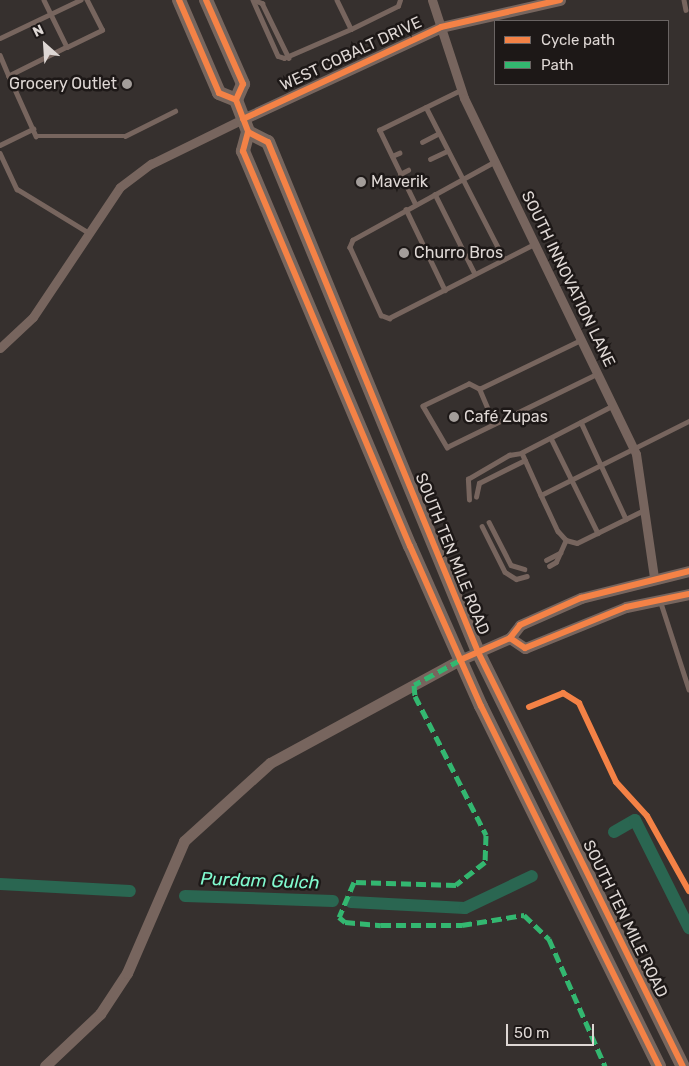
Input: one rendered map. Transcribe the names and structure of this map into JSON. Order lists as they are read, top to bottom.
{
  "streets": {
    "main road": ["SOUTH TEN MILE ROAD"],
    "street": ["WEST COBALT DRIVE", "SOUTH INNOVATION LANE"]
  },
  "crossings": [
    ["WEST COBALT DRIVE", "SOUTH INNOVATION LANE"],
    ["WEST COBALT DRIVE", "SOUTH TEN MILE ROAD"]
  ],
  "water": ["Purdam Gulch"],
  "places": [
    "Grocery Outlet",
    "Maverik",
    "Churro Bros",
    "Café Zupas"
  ],
  "legend": ["Cycle path", "Path"],
  "scale_bar": "50 m",
  "north": "top left"
}
